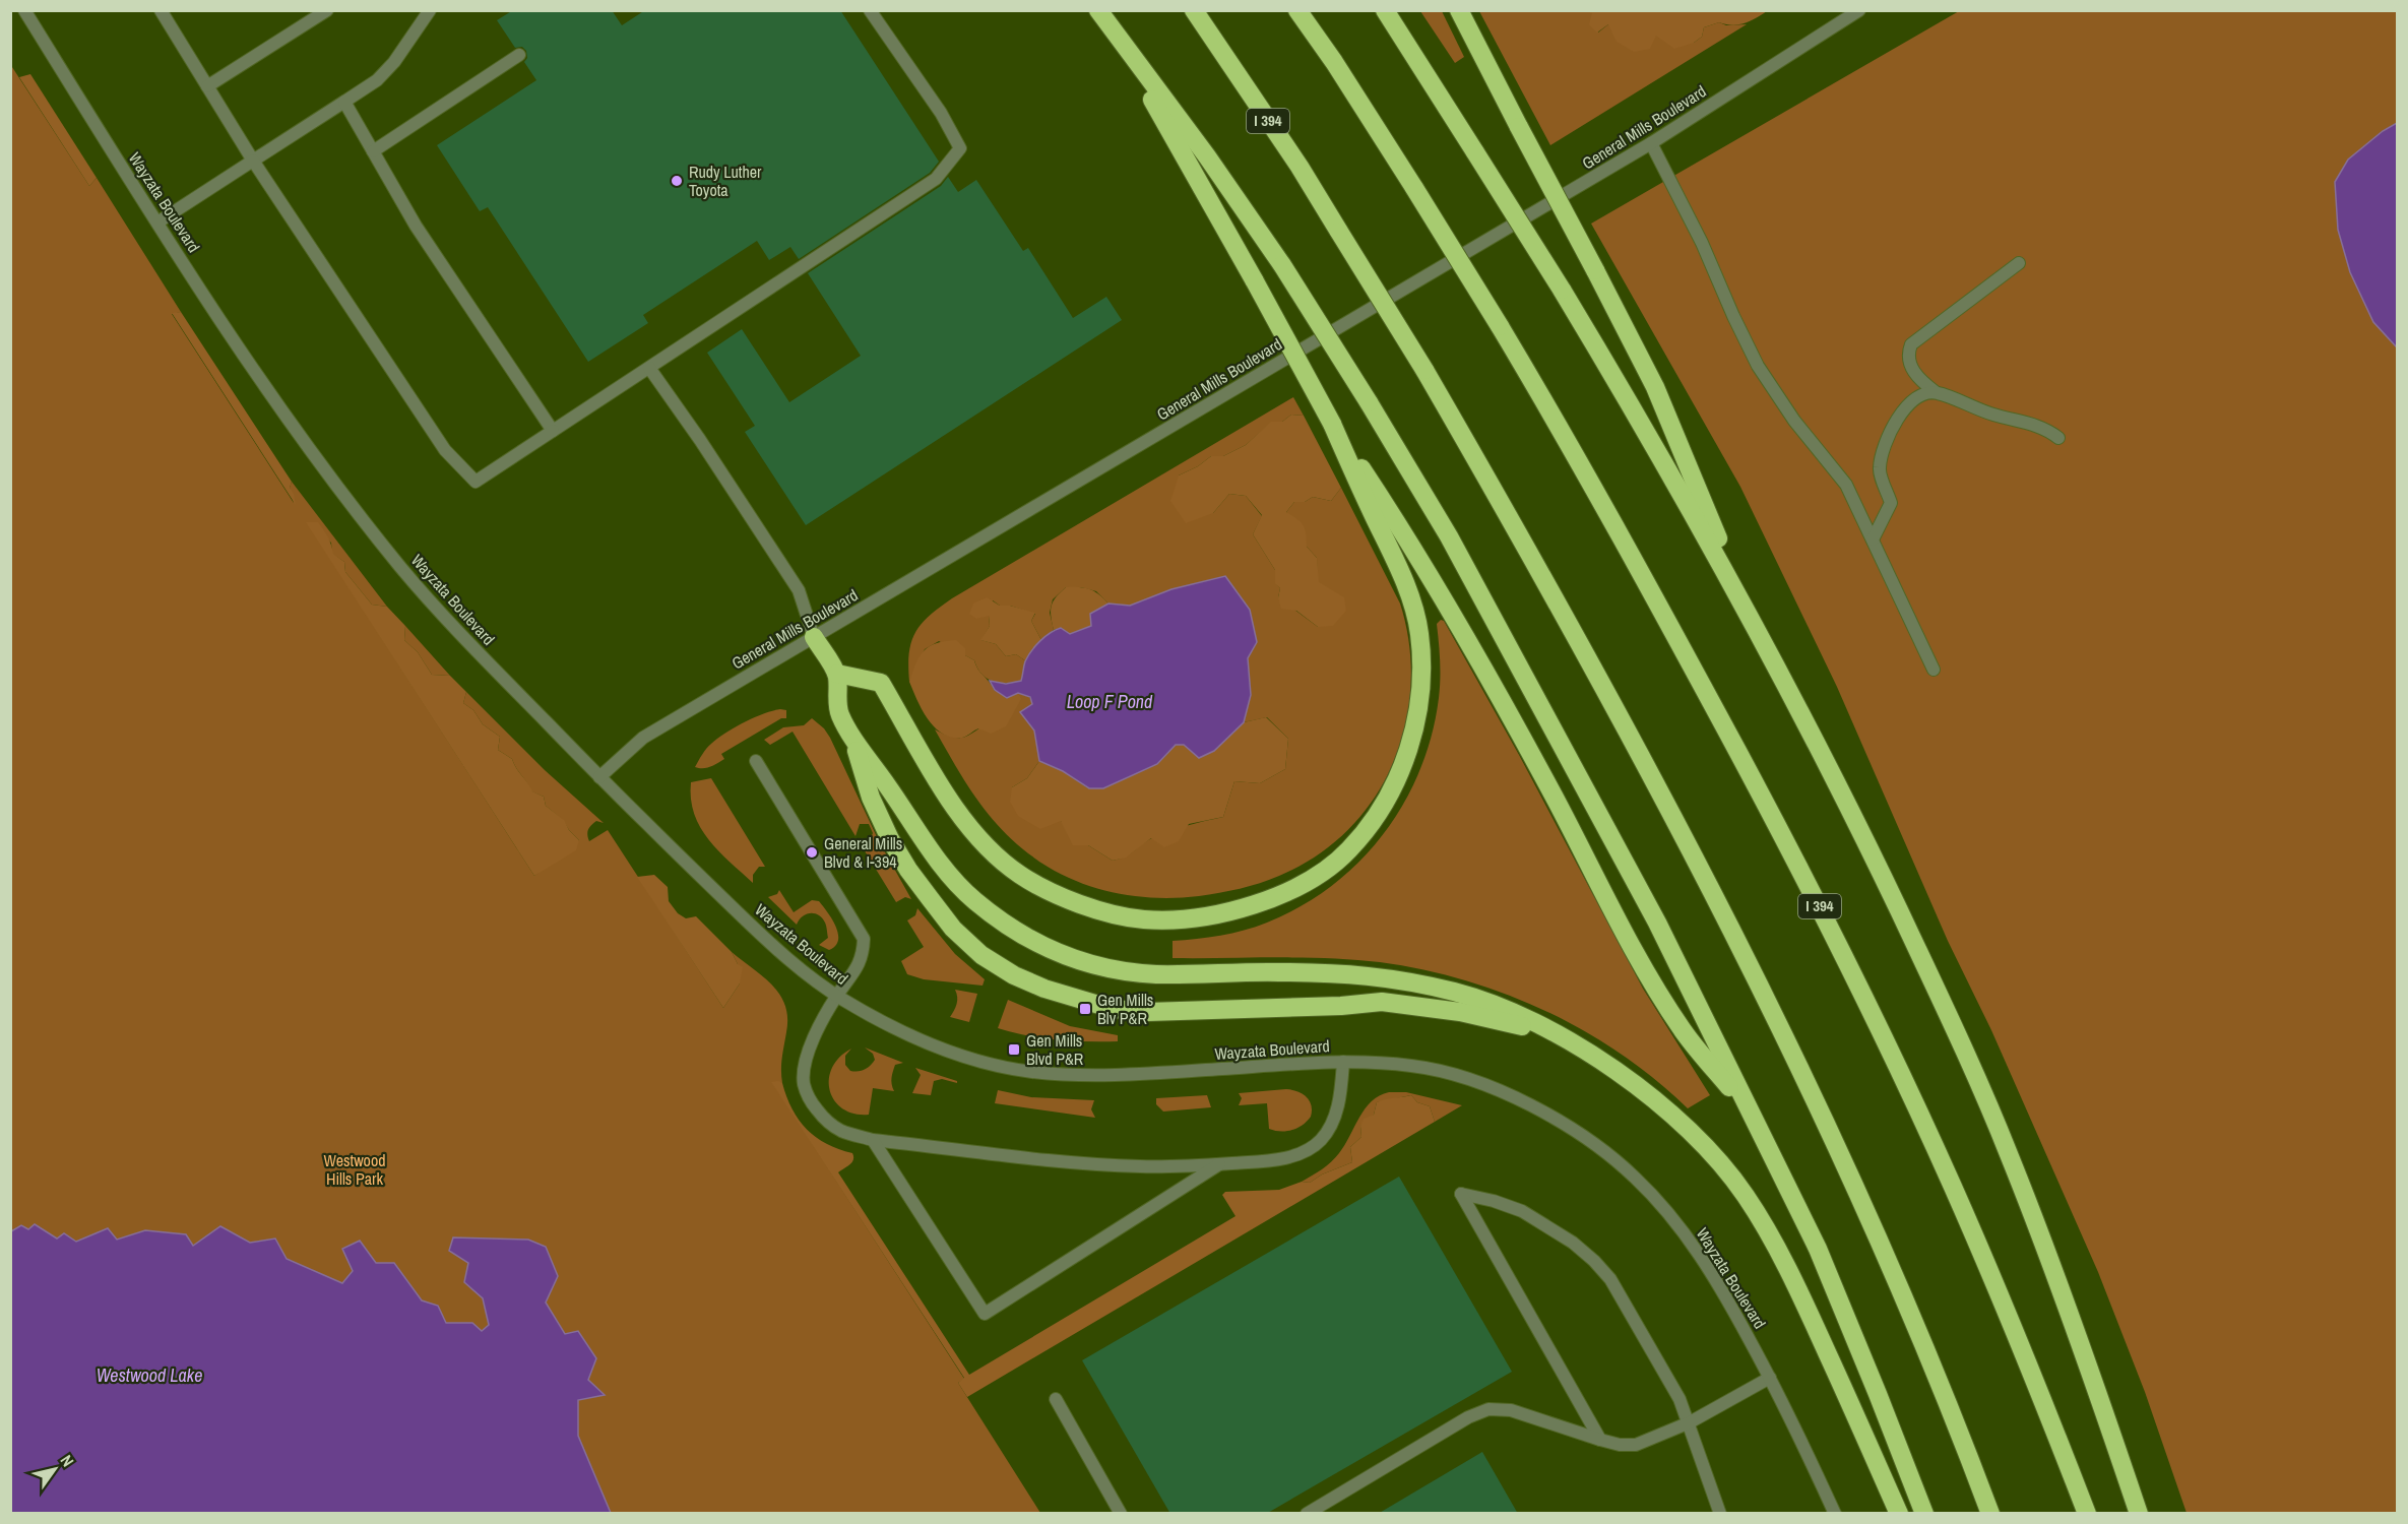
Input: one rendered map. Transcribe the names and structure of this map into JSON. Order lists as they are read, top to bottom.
{
  "streets": {
    "highway": ["I 394"],
    "street": ["General Mills Boulevard", "Wayzata Boulevard"]
  },
  "crossings": [
    ["General Mills Boulevard", "Wayzata Boulevard"]
  ],
  "water": ["Loop F Pond", "Westwood Lake"],
  "parks": ["Westwood Hills Park"],
  "places": {
    "other": ["Rudy Luther Toyota", "General Mills Blvd & I-394"],
    "transit": ["Gen Mills Blv P&R", "Gen Mills Blvd P&R"]
  },
  "north": "top right"
}
